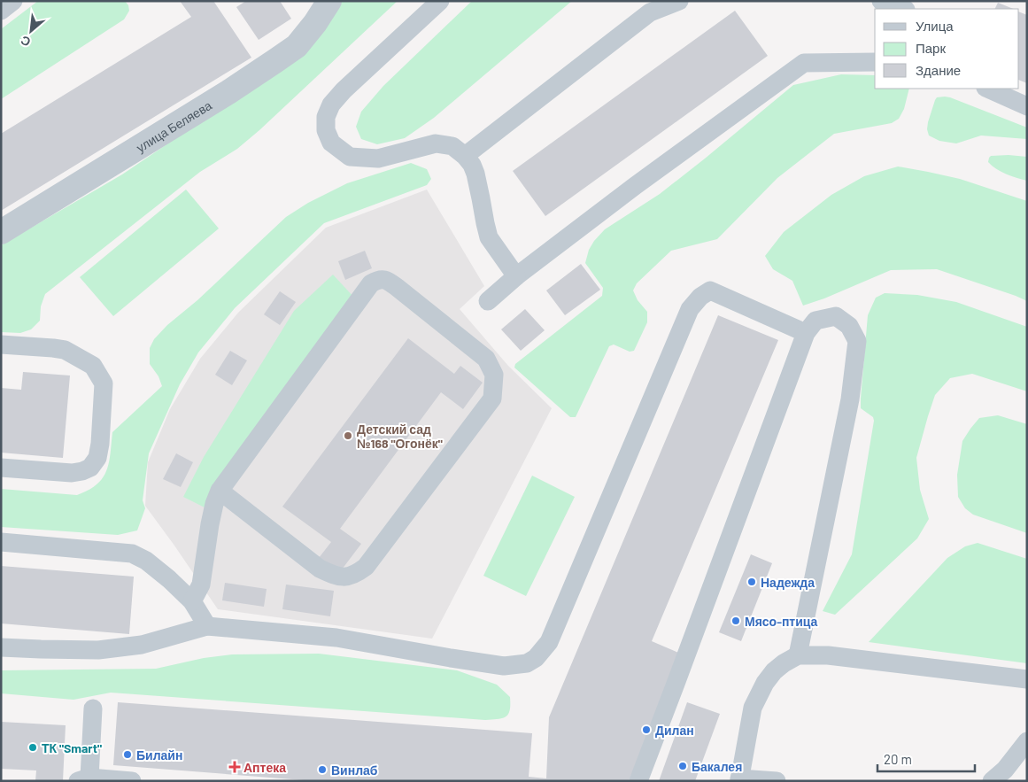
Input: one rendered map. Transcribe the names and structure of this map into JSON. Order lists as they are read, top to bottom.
{
  "streets": {
    "street": ["улица Беляева"]
  },
  "places": {
    "other": [
      "Детский сад №168 \"Огонёк\"",
      "Надежда",
      "Мясо-птица",
      "Дилан",
      "ТК \"Smart\"",
      "Билайн",
      "Бакалея",
      "Винлаб"
    ],
    "health": ["Аптека"]
  },
  "legend": ["Улица", "Парк", "Здание"],
  "scale_bar": "20 m",
  "north": "bottom left"
}
